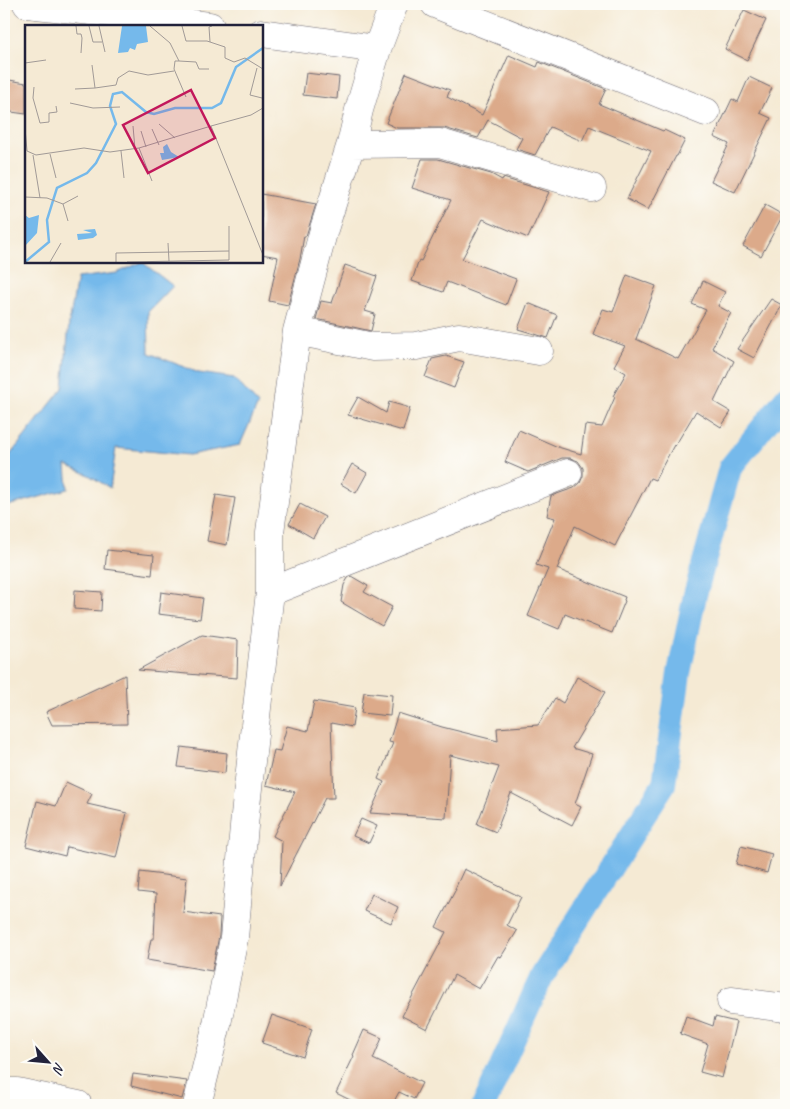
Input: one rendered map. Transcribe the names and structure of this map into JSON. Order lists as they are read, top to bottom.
{
  "north": "bottom right"
}
